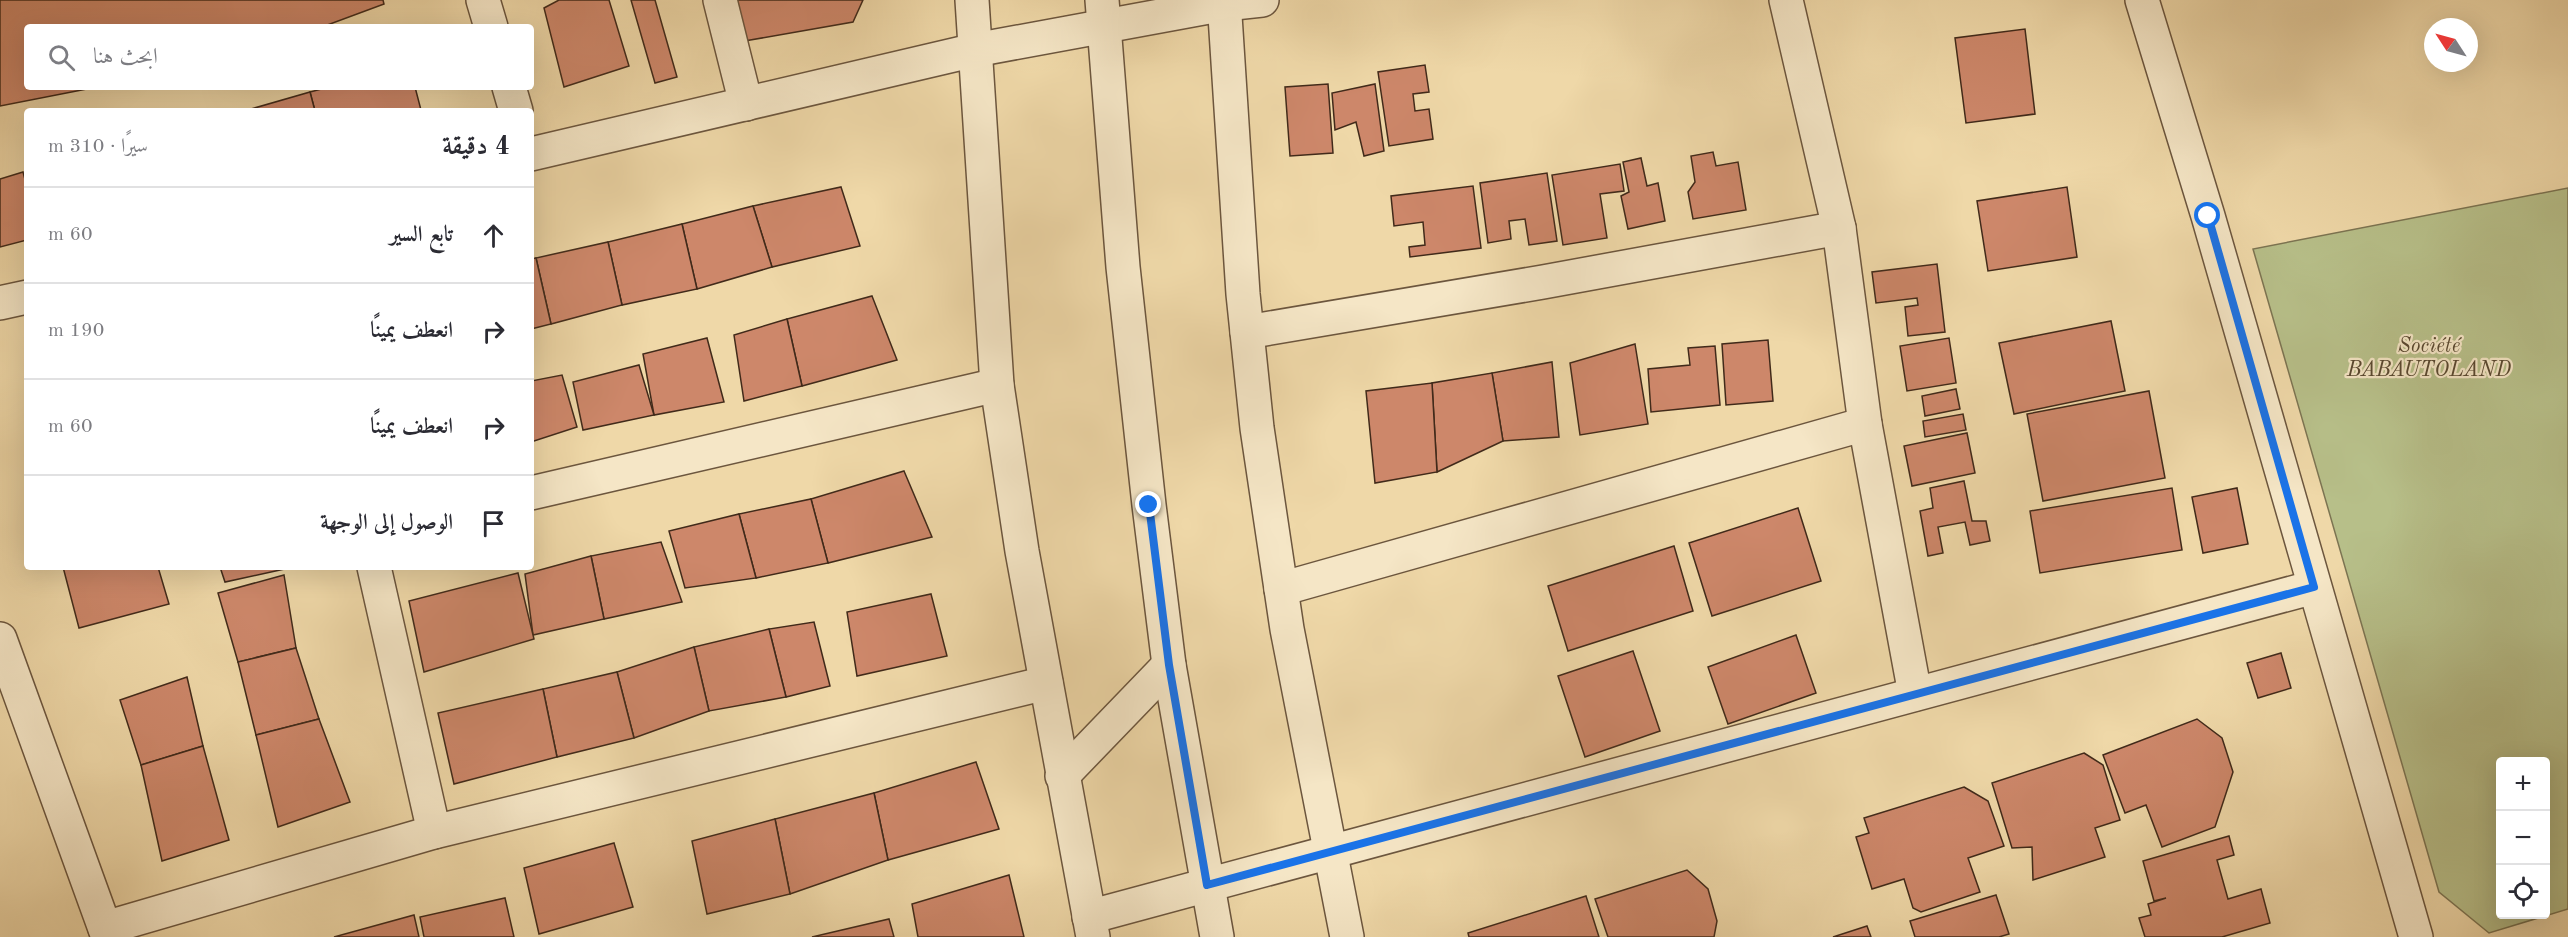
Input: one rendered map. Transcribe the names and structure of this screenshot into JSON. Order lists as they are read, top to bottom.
{
  "parks": ["Société BABAUTOLAND"],
  "north": "top left",
  "page": {
    "search": "ابحث هنا",
    "heading": ["4 دقيقة", "سيرًا · 310 m"],
    "list": [
      ["تابع السير", "60 m"],
      ["انعطف يمينًا", "190 m"],
      ["انعطف يمينًا", "60 m"],
      "الوصول إلى الوجهة"
    ],
    "map_buttons": ["+", "−"]
  }
}
